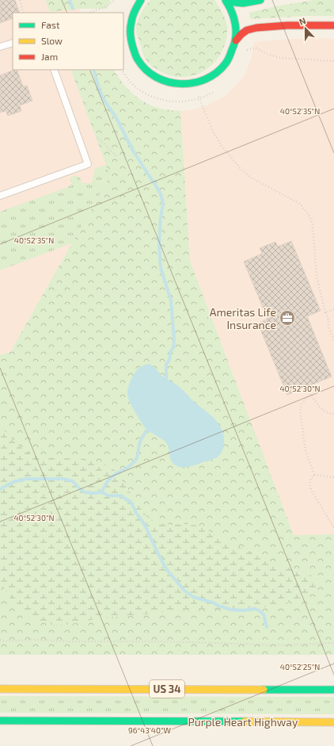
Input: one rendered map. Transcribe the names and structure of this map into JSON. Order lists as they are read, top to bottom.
{
  "streets": {
    "main road": ["US 34", "Purple Heart Highway"]
  },
  "places": {
    "office": ["Ameritas Life Insurance"]
  },
  "legend": ["Fast", "Slow", "Jam"],
  "north": "top",
  "coordinates": [
    "40°52'35\"N",
    "40°52'30\"N",
    "40°52'25\"N",
    "96°43'40\"W"
  ]
}
